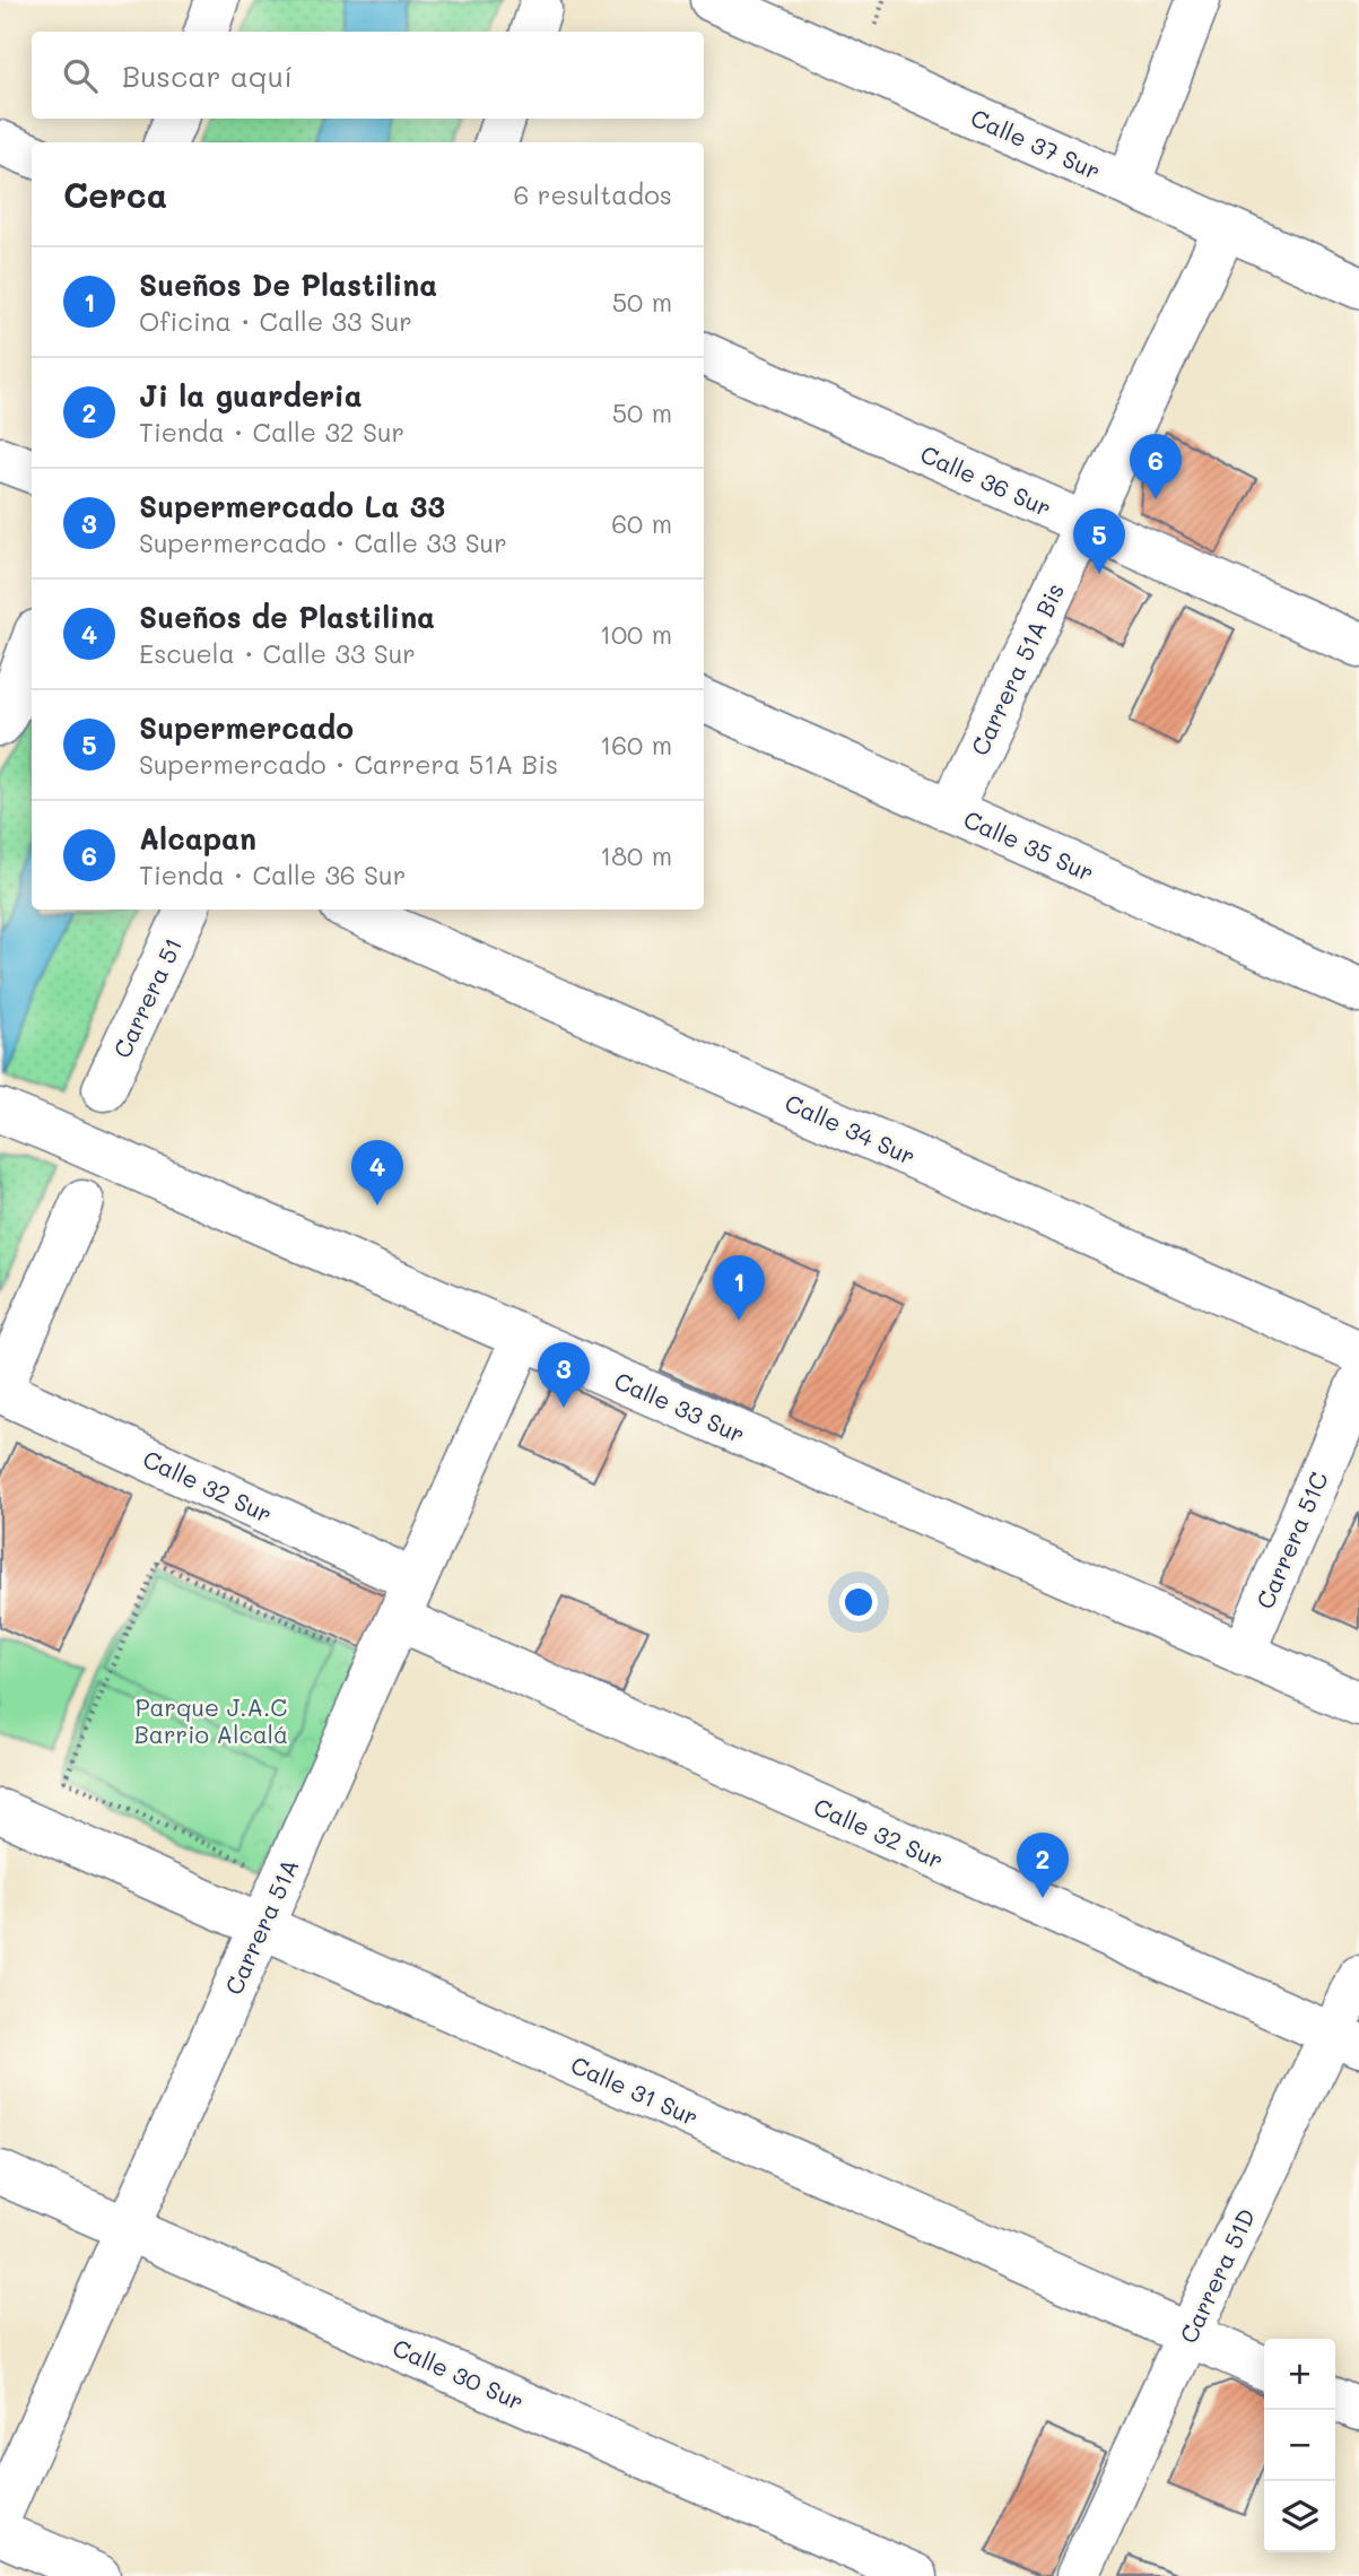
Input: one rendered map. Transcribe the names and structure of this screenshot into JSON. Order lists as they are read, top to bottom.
{
  "streets": {
    "street": [
      "Calle 37 Sur",
      "Calle 36 Sur",
      "Carrera 51A Bis",
      "Calle 35 Sur",
      "Carrera 51",
      "Calle 34 Sur",
      "Calle 33 Sur",
      "Calle 32 Sur",
      "Carrera 51C",
      "Carrera 51A",
      "Calle 31 Sur",
      "Carrera 51D",
      "Calle 30 Sur"
    ]
  },
  "crossings": [
    ["Calle 37 Sur", "Carrera 51A Bis"],
    ["Calle 36 Sur", "Carrera 51A Bis"],
    ["Carrera 51A Bis", "Calle 35 Sur"],
    ["Calle 33 Sur", "Carrera 51C"],
    ["Calle 33 Sur", "Carrera 51A"],
    ["Calle 32 Sur", "Carrera 51A"],
    ["Calle 32 Sur", "Carrera 51D"],
    ["Carrera 51A", "Calle 31 Sur"],
    ["Carrera 51A", "Calle 30 Sur"],
    ["Calle 31 Sur", "Carrera 51D"]
  ],
  "parks": ["Parque J.A.C Barrio Alcalá"],
  "page": {
    "search": "Buscar aquí",
    "heading": ["Cerca", "6 resultados"],
    "list": [
      {
        "mark": "1",
        "name": "Sueños De Plastilina",
        "note": "Oficina · Calle 33 Sur",
        "value": "50 m"
      },
      {
        "mark": "2",
        "name": "Ji la guarderia",
        "note": "Tienda · Calle 32 Sur",
        "value": "50 m"
      },
      {
        "mark": "3",
        "name": "Supermercado La 33",
        "note": "Supermercado · Calle 33 Sur",
        "value": "60 m"
      },
      {
        "mark": "4",
        "name": "Sueños de Plastilina",
        "note": "Escuela · Calle 33 Sur",
        "value": "100 m"
      },
      {
        "mark": "5",
        "name": "Supermercado",
        "note": "Supermercado · Carrera 51A Bis",
        "value": "160 m"
      },
      {
        "mark": "6",
        "name": "Alcapan",
        "note": "Tienda · Calle 36 Sur",
        "value": "180 m"
      }
    ],
    "pins": [
      "6",
      "5",
      "4",
      "1",
      "3",
      "2"
    ],
    "map_buttons": ["+", "−"]
  }
}
